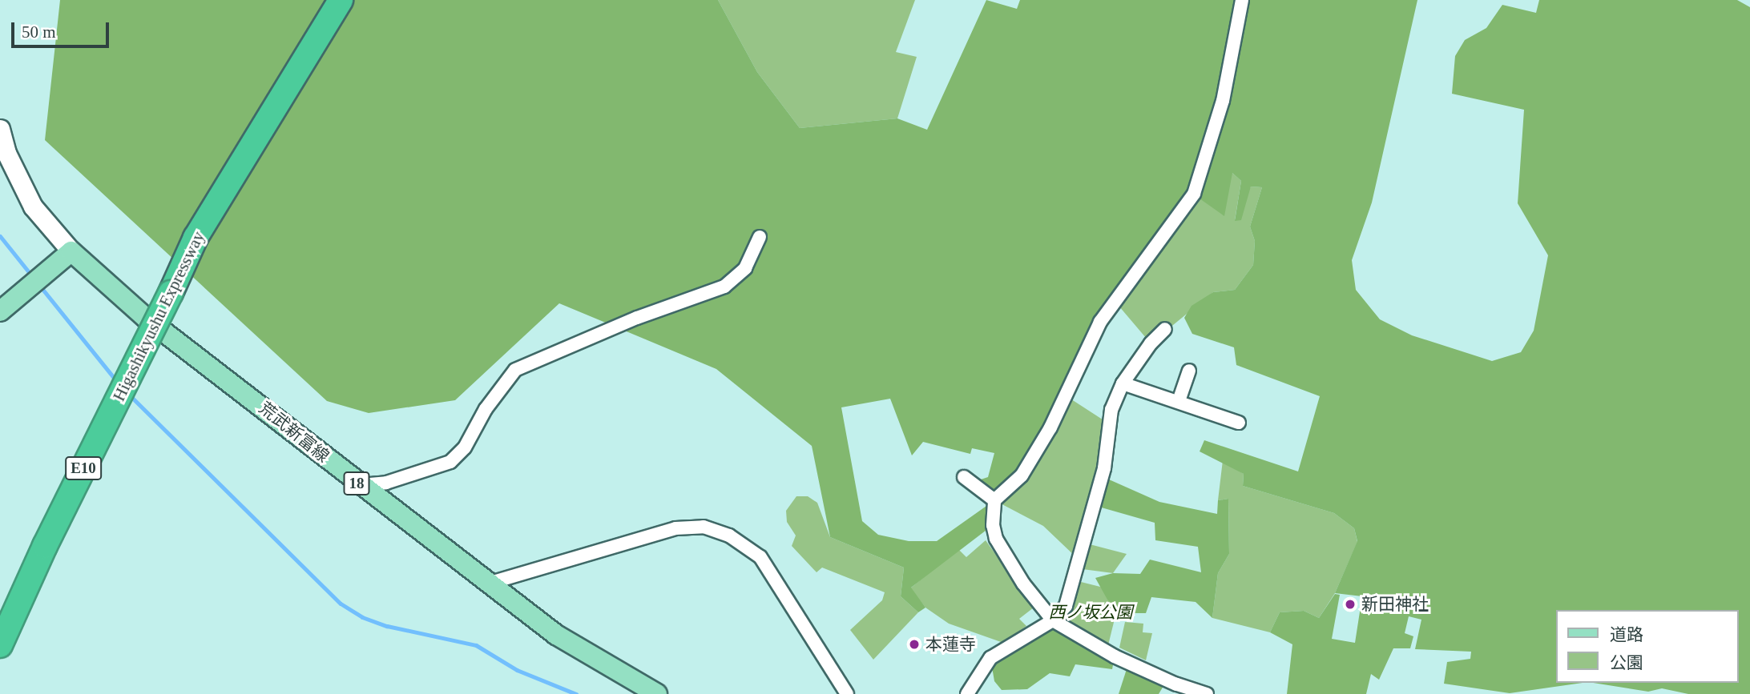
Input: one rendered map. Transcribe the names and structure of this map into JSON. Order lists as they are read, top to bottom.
{
  "streets": {
    "highway": ["Higashikyushu Expressway", "E10"],
    "main road": ["荒武新富線", "18"]
  },
  "parks": ["西ノ坂公園"],
  "places": ["新田神社", "本蓮寺"],
  "legend": ["道路", "公園"],
  "scale_bar": "50 m"
}
